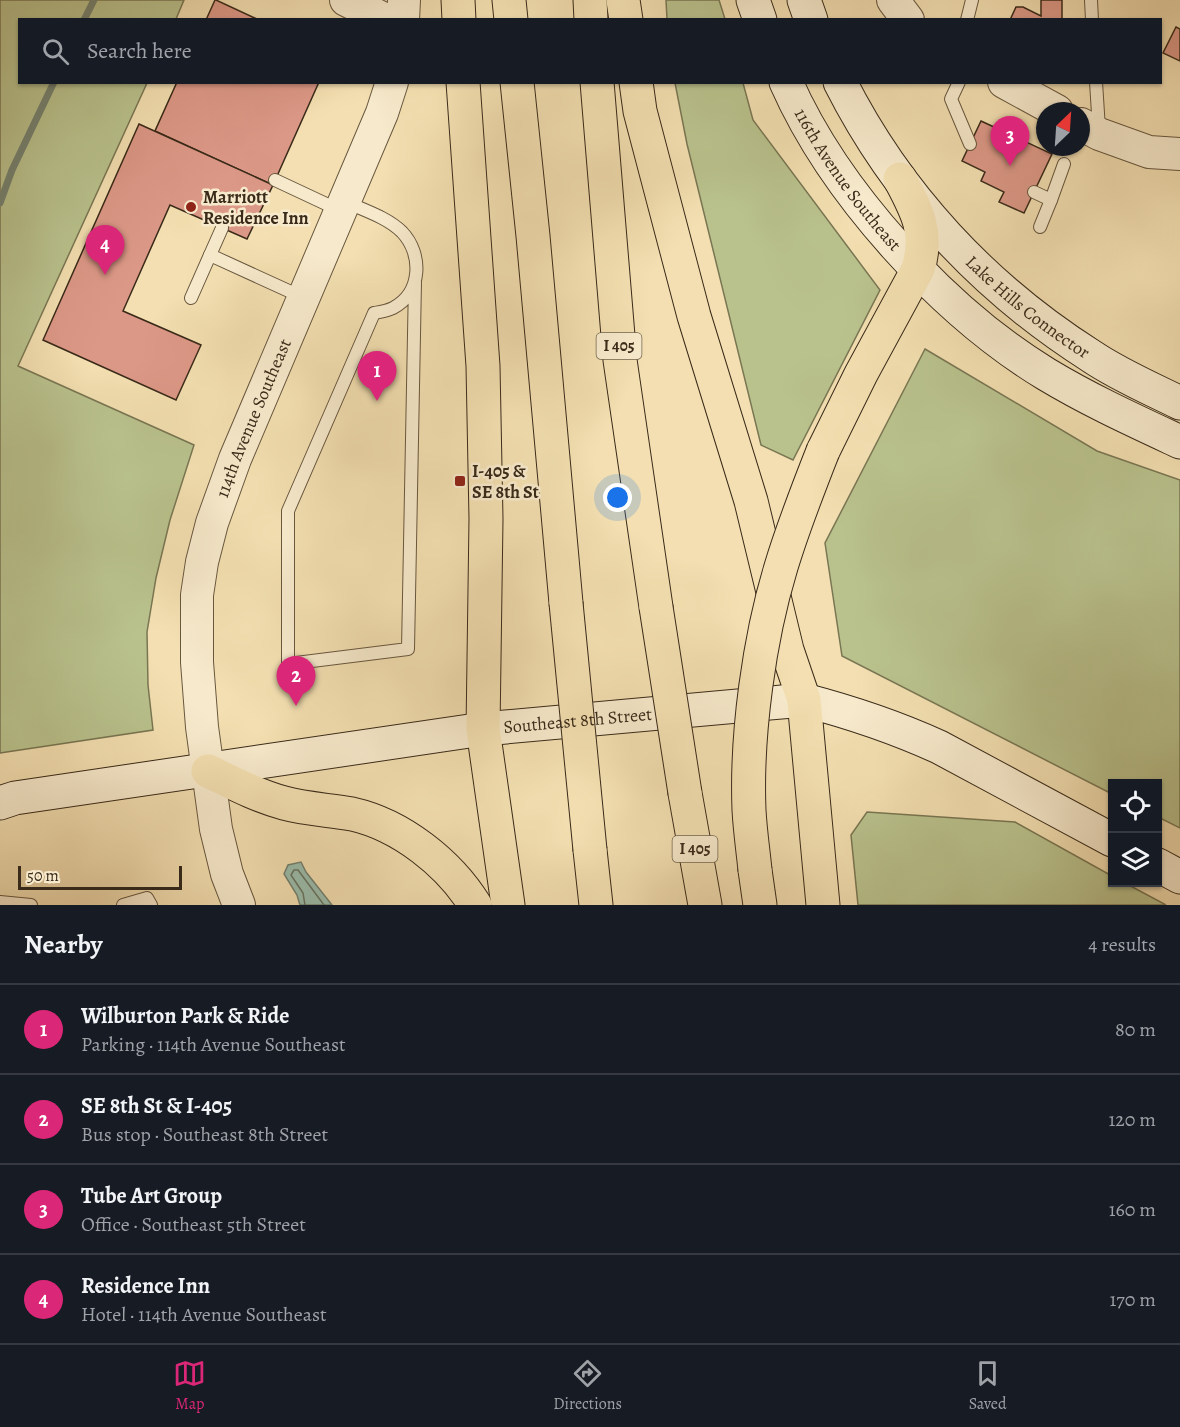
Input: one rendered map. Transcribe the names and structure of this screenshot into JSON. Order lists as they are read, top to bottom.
{
  "streets": {
    "highway": ["I 405"],
    "main road": ["116th Avenue Southeast", "Lake Hills Connector", "Southeast 8th Street"],
    "street": ["114th Avenue Southeast"]
  },
  "crossings": [
    ["114th Avenue Southeast", "Southeast 8th Street"]
  ],
  "places": {
    "other": ["Marriott Residence Inn"],
    "transit": ["I-405 & SE 8th St"]
  },
  "scale_bar": "50 m",
  "north": "top right",
  "page": {
    "search": "Search here",
    "pins": [
      "3",
      "4",
      "1",
      "2"
    ],
    "scale": "50 m",
    "heading": ["Nearby", "4 results"],
    "list": [
      {
        "mark": "1",
        "name": "Wilburton Park & Ride",
        "note": "Parking · 114th Avenue Southeast",
        "value": "80 m"
      },
      {
        "mark": "2",
        "name": "SE 8th St & I-405",
        "note": "Bus stop · Southeast 8th Street",
        "value": "120 m"
      },
      {
        "mark": "3",
        "name": "Tube Art Group",
        "note": "Office · Southeast 5th Street",
        "value": "160 m"
      },
      {
        "mark": "4",
        "name": "Residence Inn",
        "note": "Hotel · 114th Avenue Southeast",
        "value": "170 m"
      }
    ],
    "nav": ["Map", "Directions", "Saved"]
  }
}
